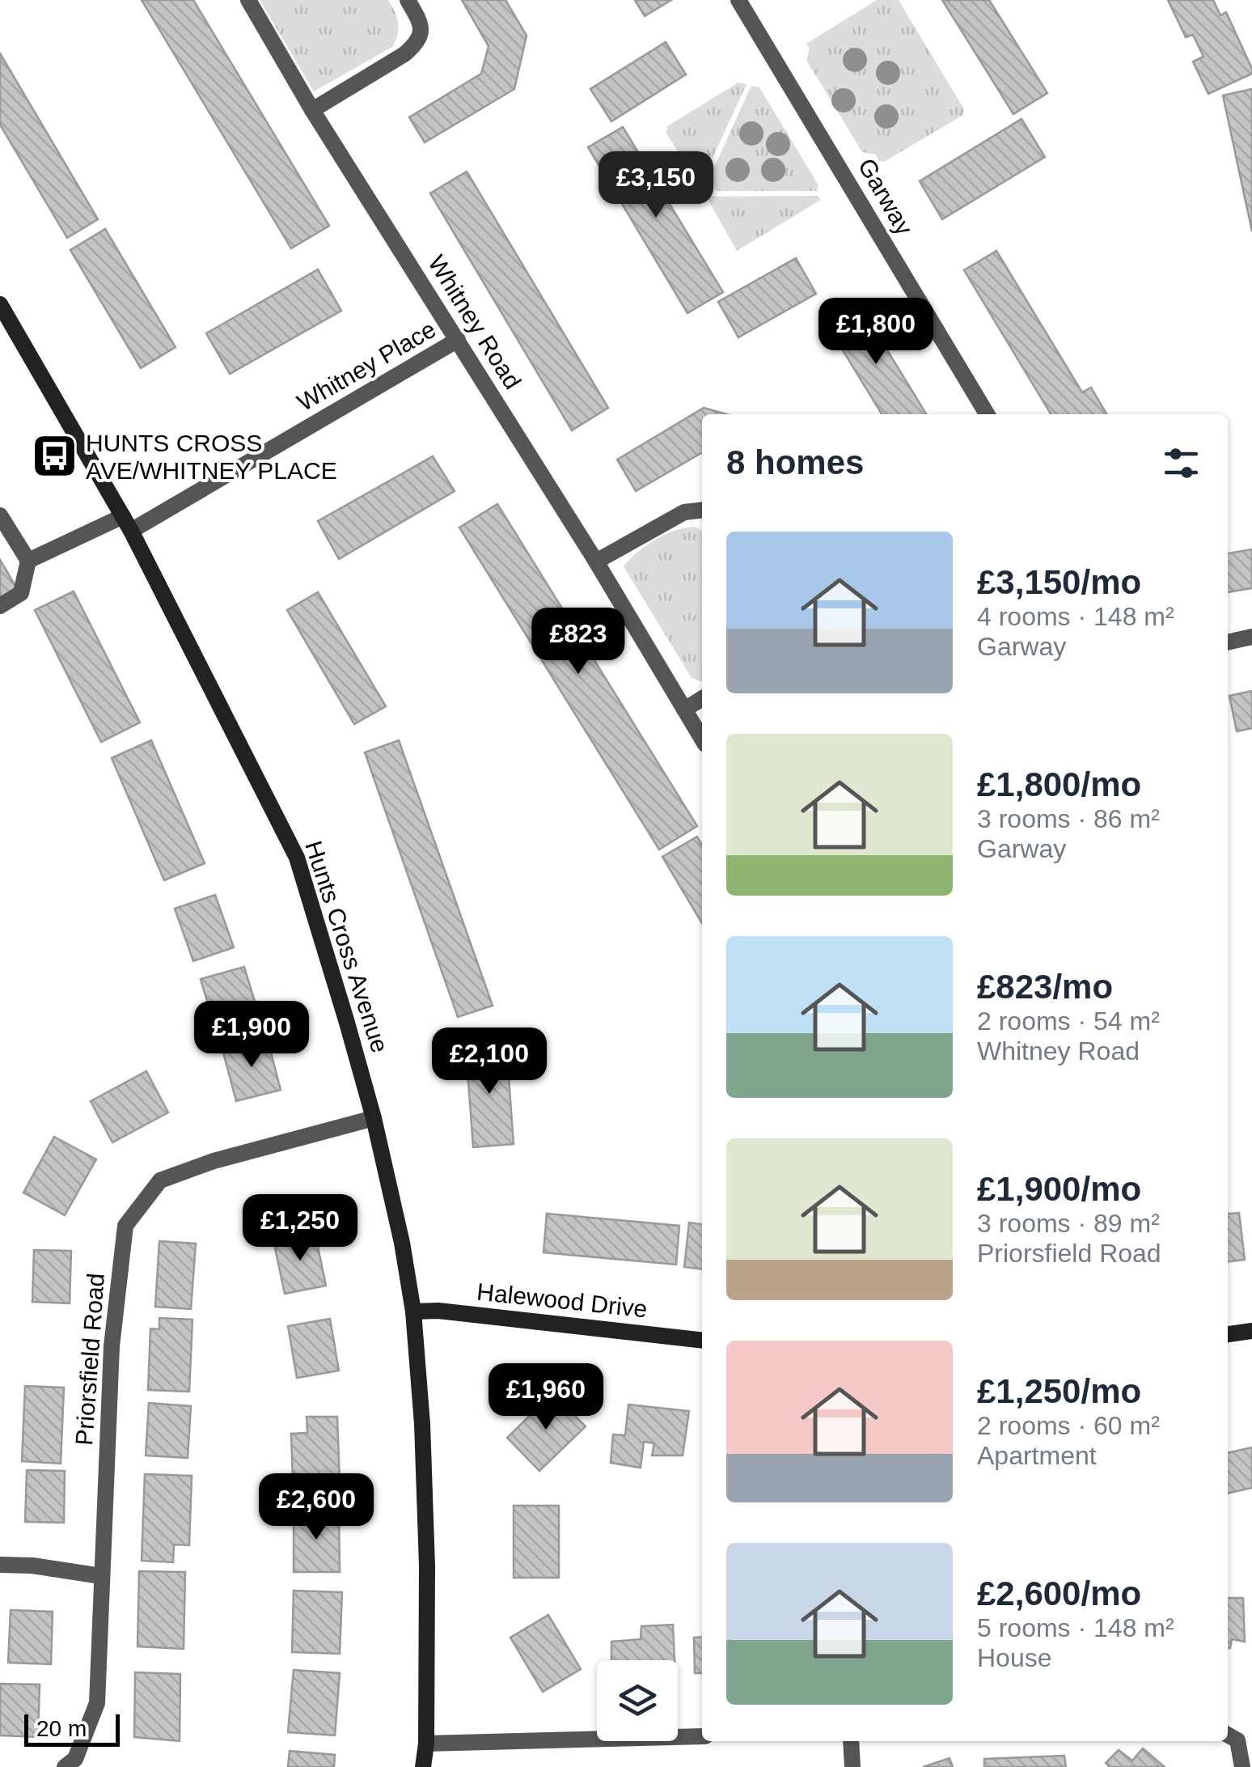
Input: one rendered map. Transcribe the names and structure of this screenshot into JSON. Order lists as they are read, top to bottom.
{
  "streets": {
    "street": [
      "Garway",
      "Whitney Road",
      "Whitney Place",
      "Hunts Cross Avenue",
      "Halewood Drive",
      "Priorsfield Road"
    ]
  },
  "crossings": [
    ["Whitney Road", "Whitney Place"],
    ["Whitney Place", "Hunts Cross Avenue"],
    ["Hunts Cross Avenue", "Halewood Drive"],
    ["Hunts Cross Avenue", "Priorsfield Road"]
  ],
  "places": {
    "bus stop": ["HUNTS CROSS AVE/WHITNEY PLACE"]
  },
  "scale_bar": "20 m",
  "page": {
    "price": [
      "£3,150",
      "£1,800",
      "£823",
      "£1,900",
      "£2,100",
      "£1,250",
      "£1,960",
      "£2,600"
    ],
    "heading": "8 homes",
    "list": [
      {
        "name": "£3,150/mo",
        "note": "4 rooms · 148 m² · Garway"
      },
      {
        "name": "£1,800/mo",
        "note": "3 rooms · 86 m² · Garway"
      },
      {
        "name": "£823/mo",
        "note": "2 rooms · 54 m² · Whitney Road"
      },
      {
        "name": "£1,900/mo",
        "note": "3 rooms · 89 m² · Priorsfield Road"
      },
      {
        "name": "£1,250/mo",
        "note": "2 rooms · 60 m² · Apartment"
      },
      {
        "name": "£2,600/mo",
        "note": "5 rooms · 148 m² · House"
      }
    ],
    "scale": "20 m"
  }
}
